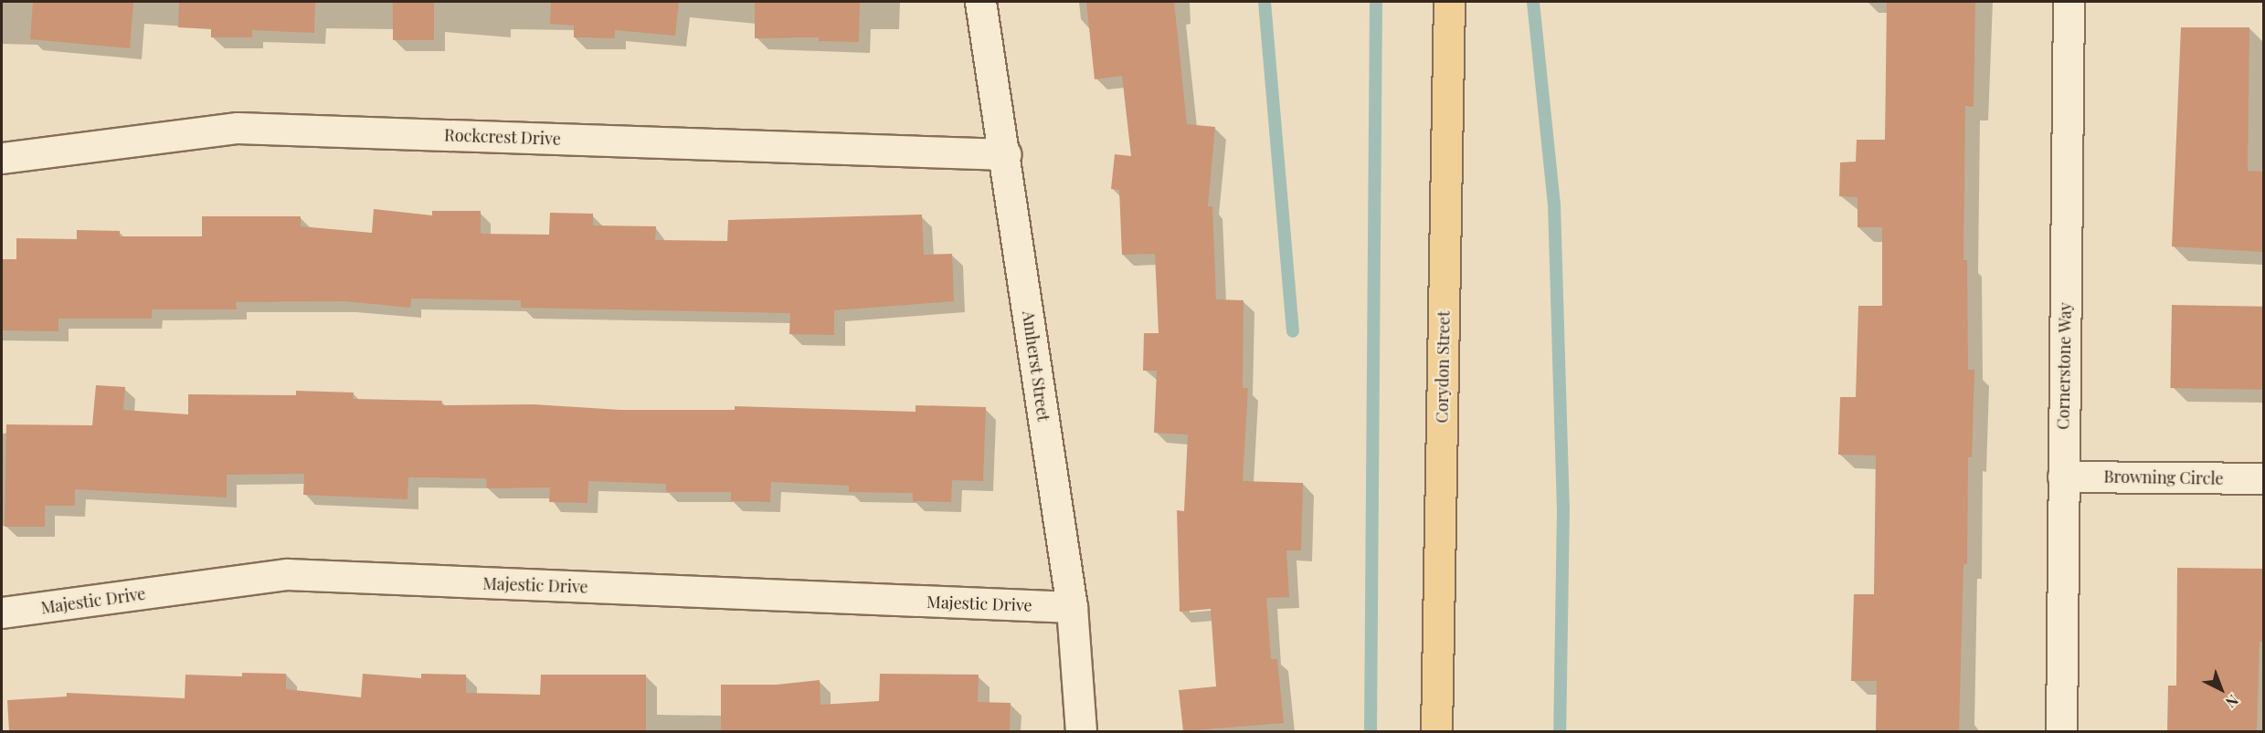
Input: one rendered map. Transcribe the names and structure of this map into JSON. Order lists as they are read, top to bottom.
{
  "streets": {
    "main road": ["Corydon Street"],
    "street": [
      "Rockcrest Drive",
      "Amherst Street",
      "Cornerstone Way",
      "Browning Circle",
      "Majestic Drive"
    ]
  },
  "crossings": [
    ["Rockcrest Drive", "Amherst Street"],
    ["Amherst Street", "Majestic Drive"],
    ["Cornerstone Way", "Browning Circle"]
  ],
  "north": "bottom right"
}
